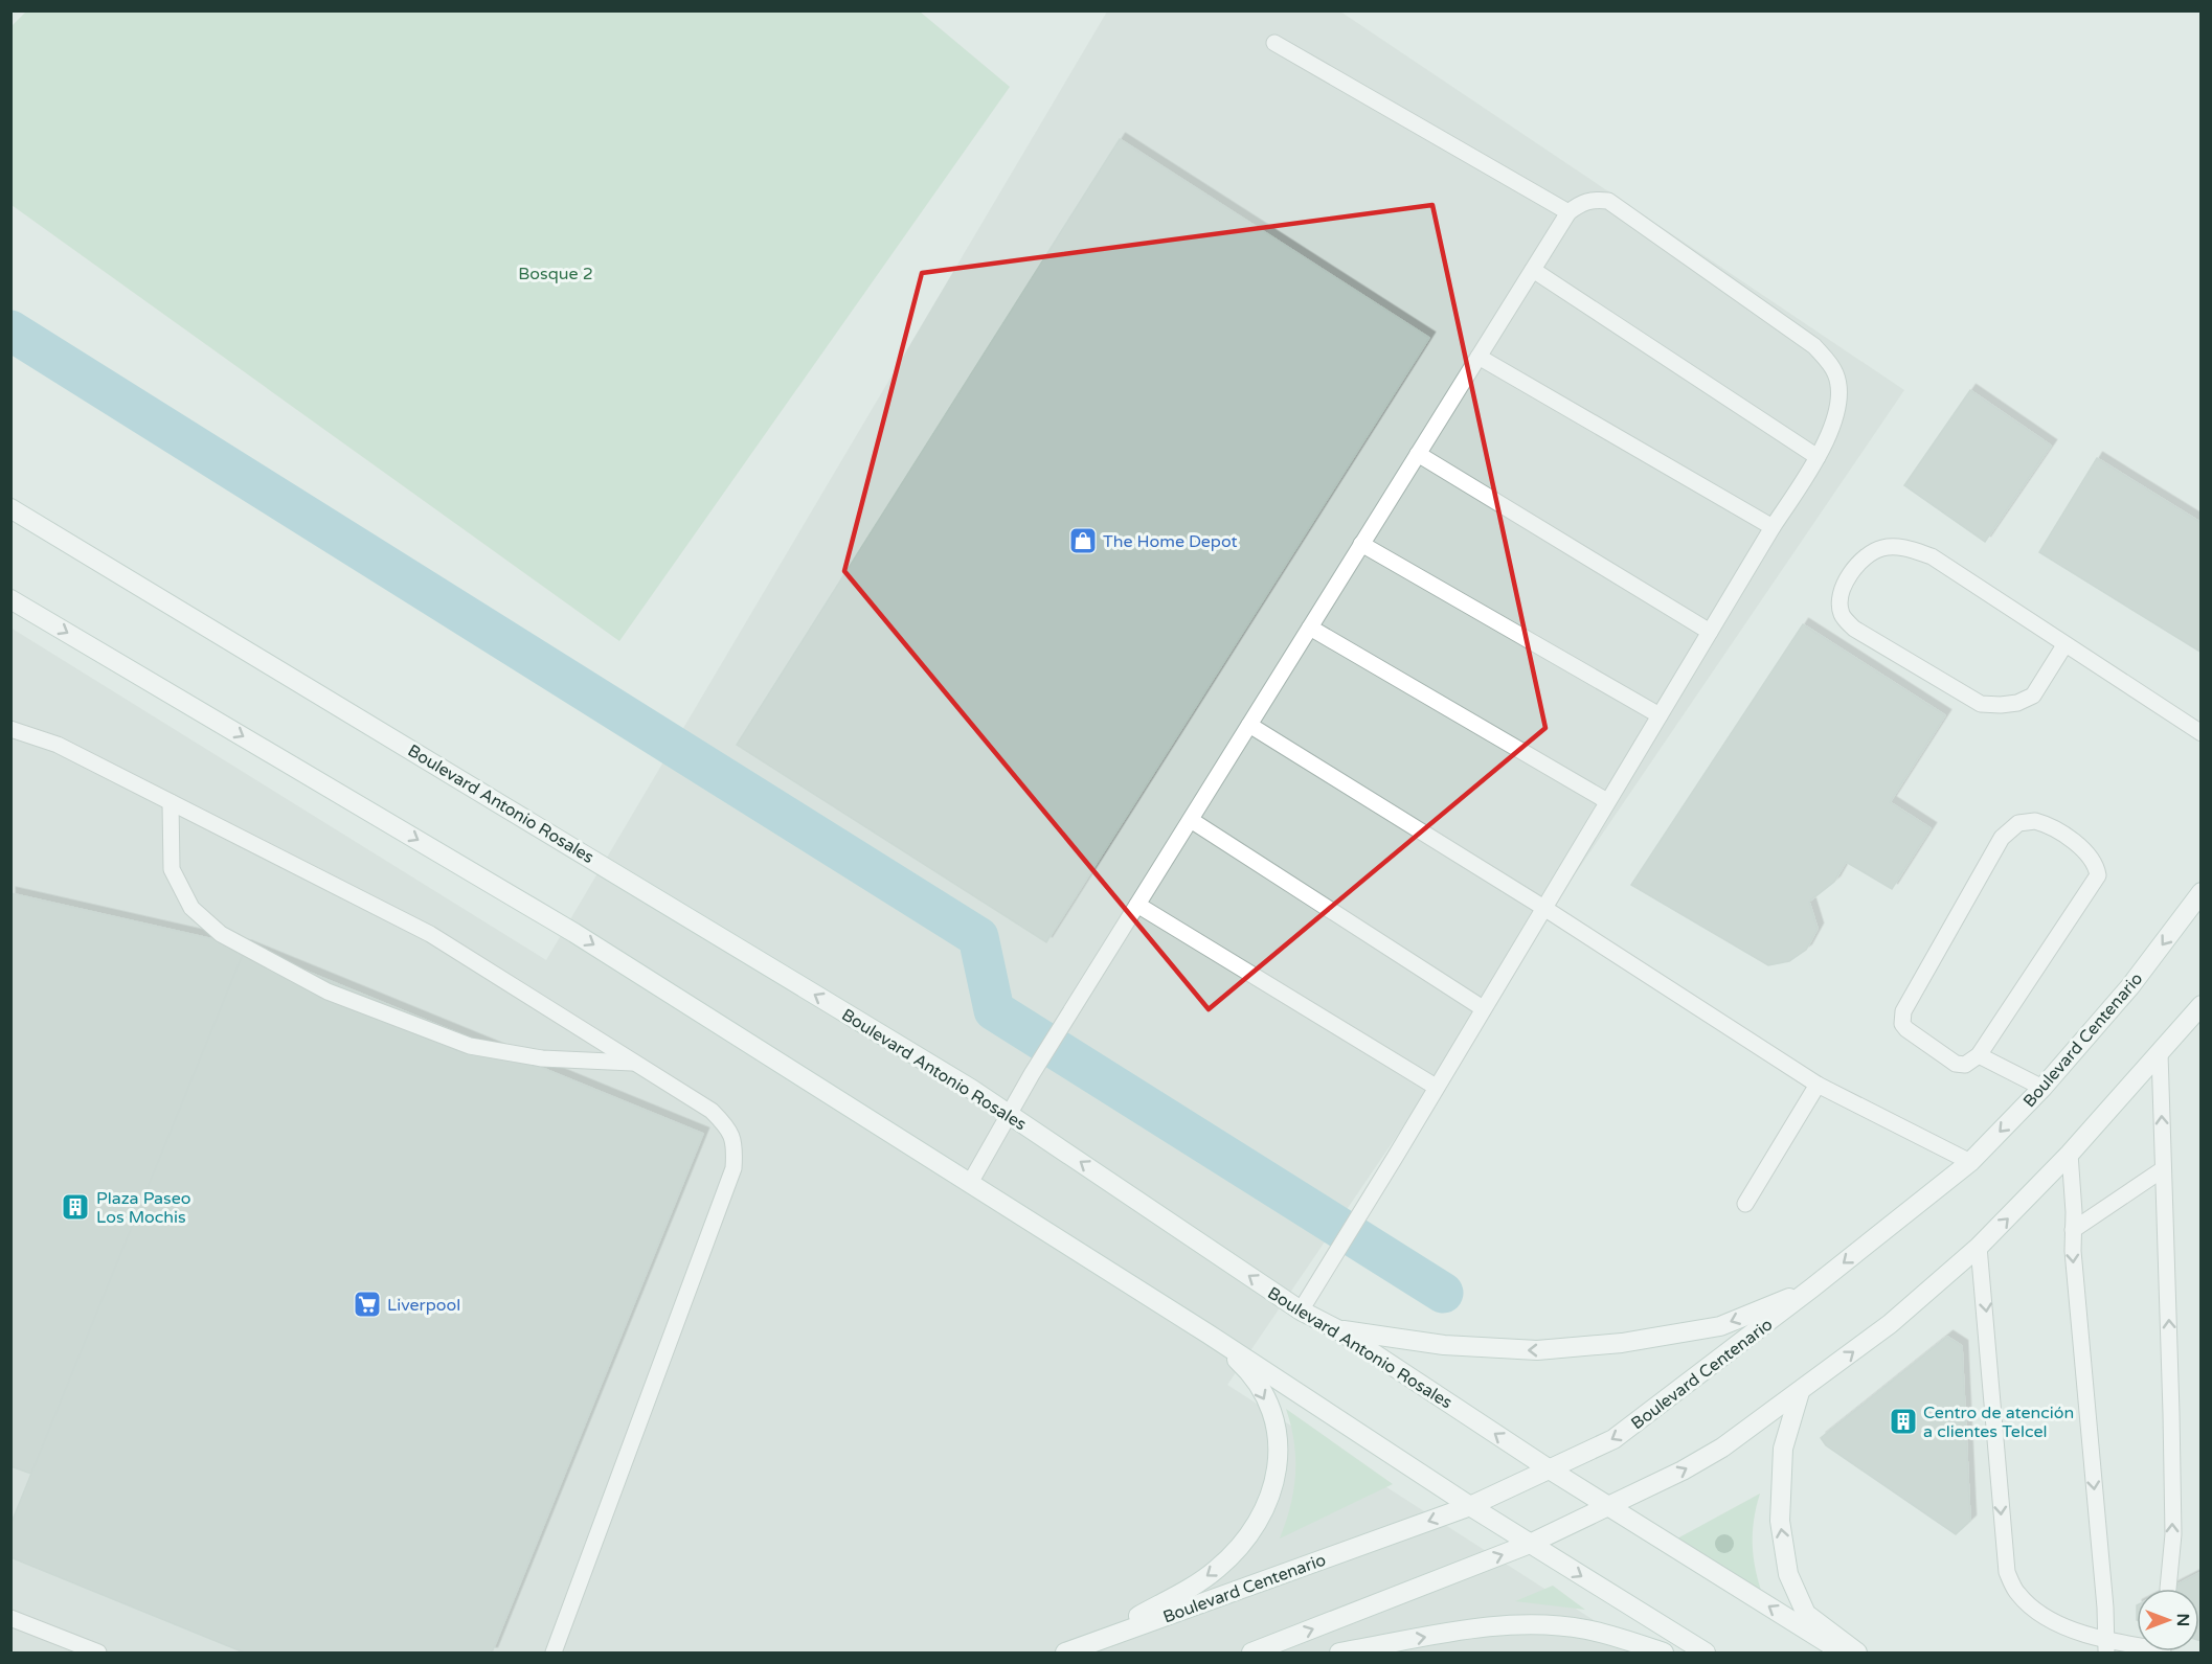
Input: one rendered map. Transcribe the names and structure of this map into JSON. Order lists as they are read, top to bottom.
{
  "streets": {
    "main road": ["Boulevard Antonio Rosales", "Boulevard Centenario"]
  },
  "crossings": [
    ["Boulevard Antonio Rosales", "Boulevard Centenario"]
  ],
  "parks": ["Bosque 2"],
  "places": {
    "shop": ["The Home Depot"],
    "building": ["Plaza Paseo Los Mochis", "Centro de atención a clientes Telcel"],
    "supermarket": ["Liverpool"]
  },
  "north": "right"
}
